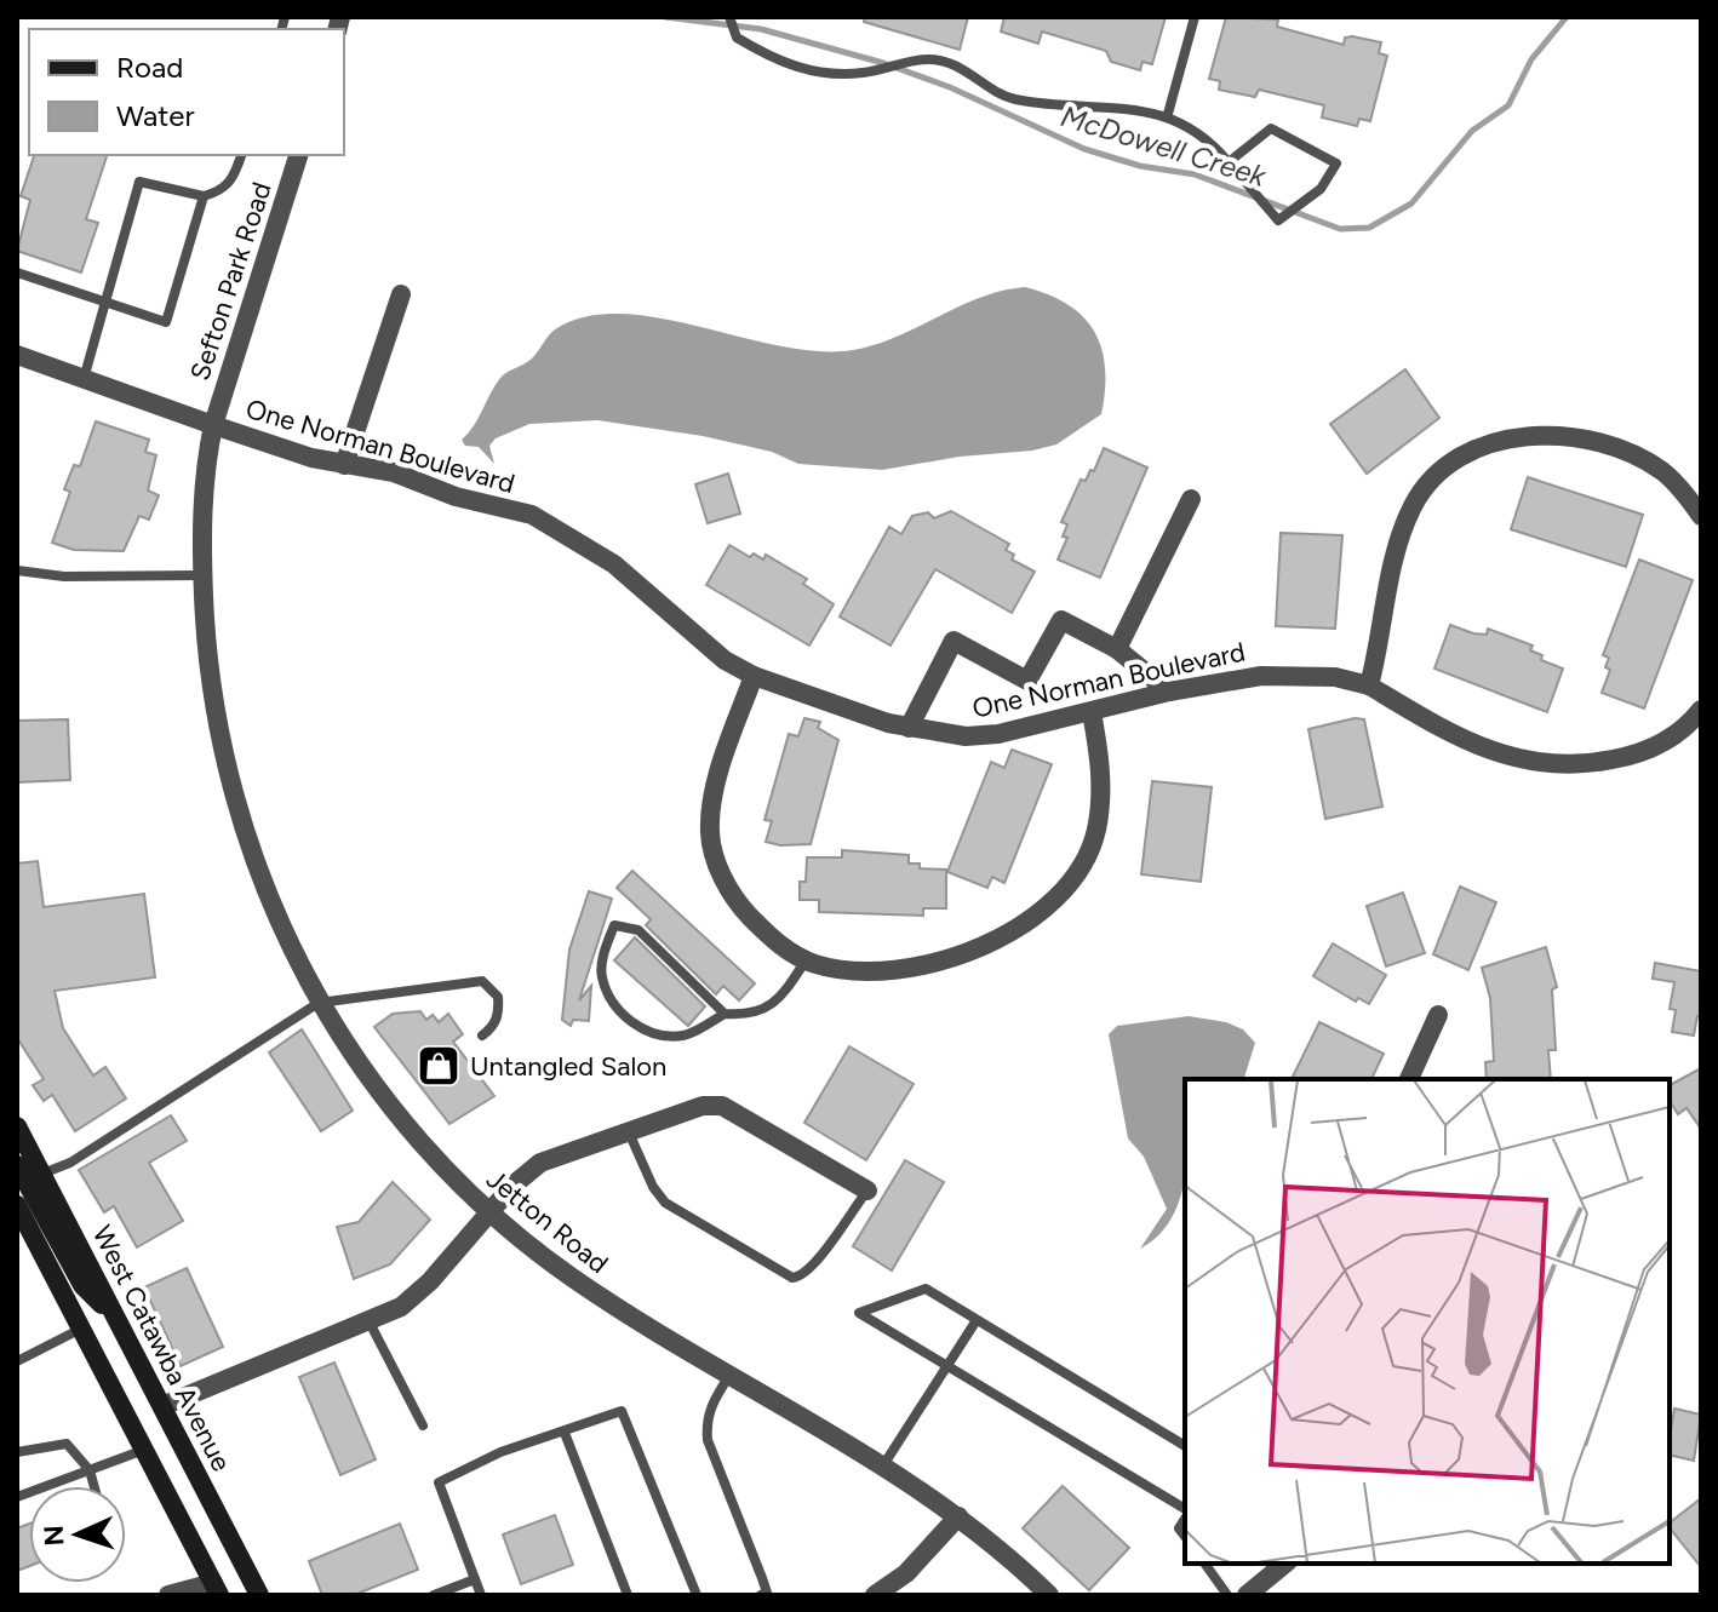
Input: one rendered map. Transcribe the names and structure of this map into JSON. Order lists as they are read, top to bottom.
{
  "streets": {
    "main road": ["West Catawba Avenue"],
    "street": ["Sefton Park Road", "One Norman Boulevard", "Jetton Road"]
  },
  "crossings": [
    ["Sefton Park Road", "One Norman Boulevard"],
    ["Sefton Park Road", "Jetton Road"],
    ["One Norman Boulevard", "Jetton Road"]
  ],
  "water": ["McDowell Creek"],
  "places": {
    "shop": ["Untangled Salon"]
  },
  "legend": ["Road", "Water"],
  "north": "left"
}
